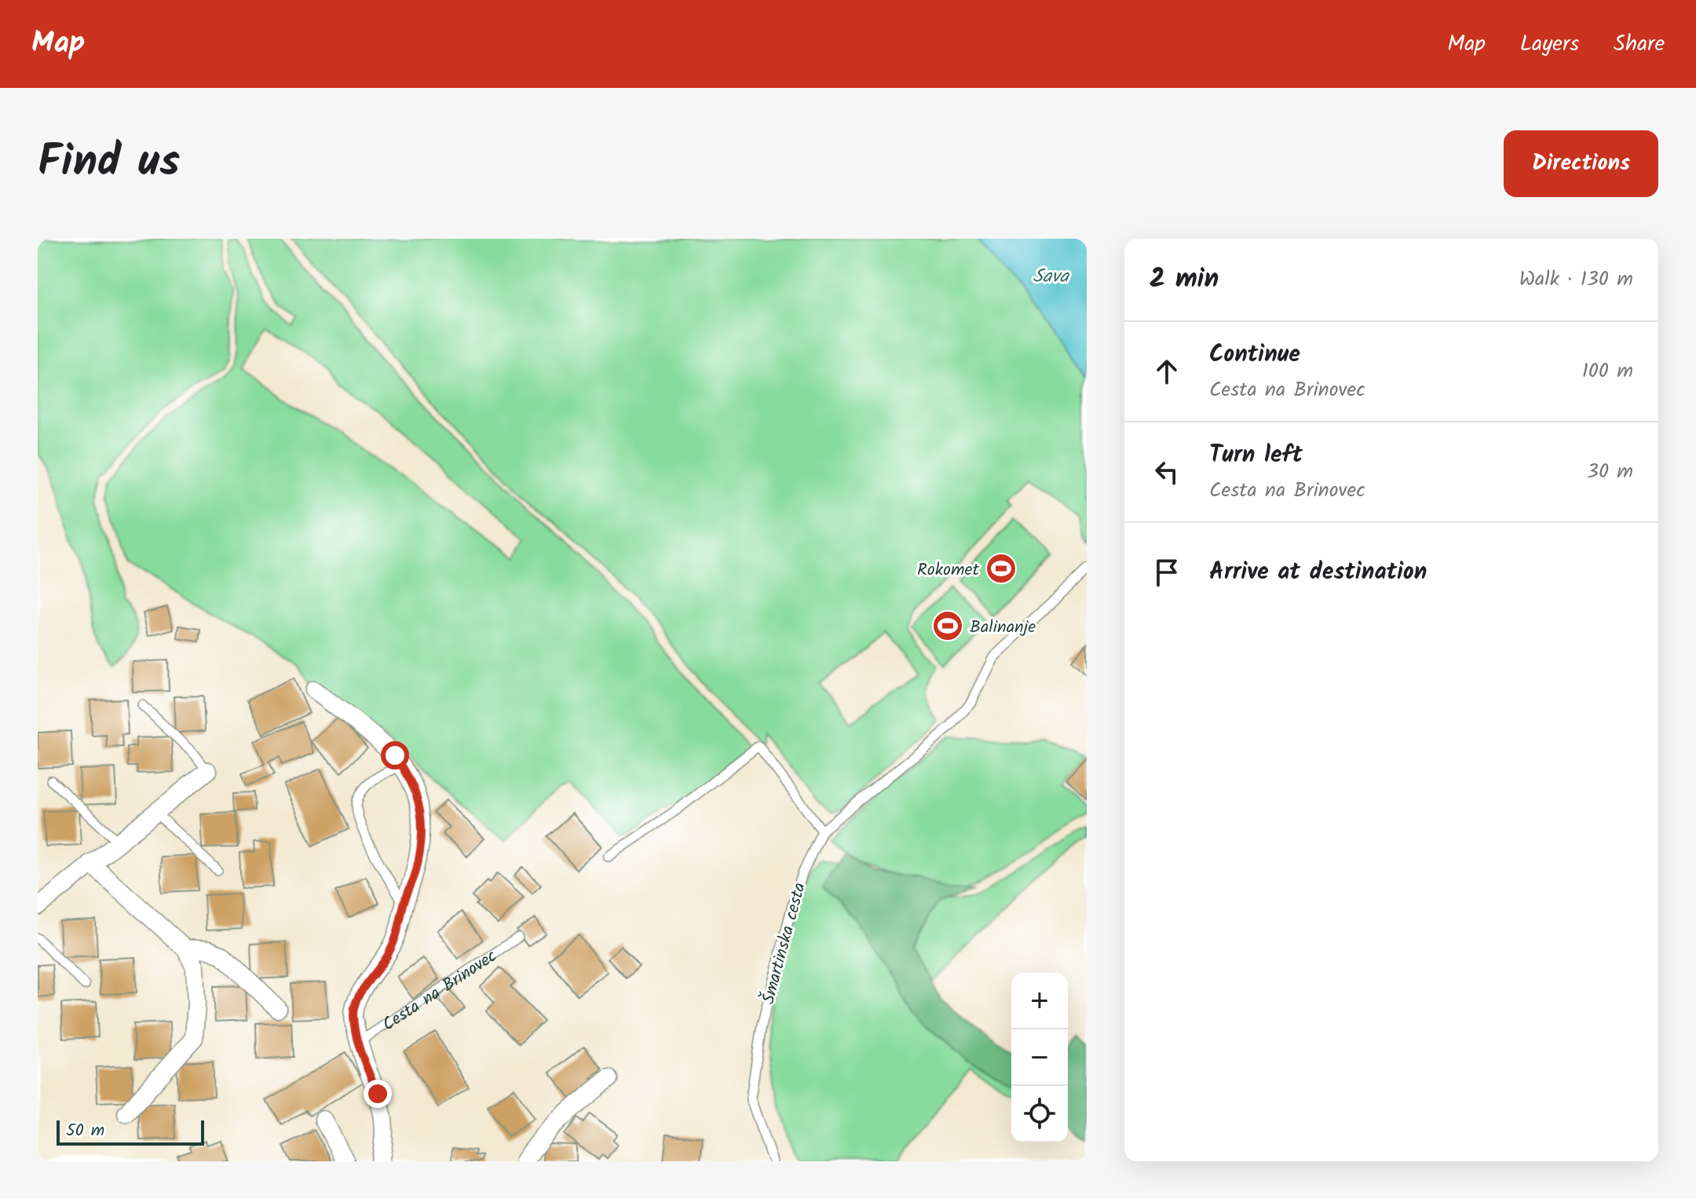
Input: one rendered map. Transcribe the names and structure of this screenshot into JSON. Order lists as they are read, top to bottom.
{
  "streets": {
    "street": ["Cesta na Brinovec"],
    "lane": ["Šmartinska cesta"]
  },
  "water": ["Sava"],
  "places": {
    "sports": ["Rokomet", "Balinanje"]
  },
  "scale_bar": "50 m",
  "page": {
    "header": "Map",
    "nav": ["Map", "Layers", "Share"],
    "title": "Find us",
    "buttons": "Directions",
    "heading": ["2 min", "Walk · 130 m"],
    "list": [
      ["Continue", "Cesta na Brinovec", "100 m"],
      ["Turn left", "Cesta na Brinovec", "30 m"],
      "Arrive at destination"
    ],
    "map_buttons": ["+", "−"],
    "scale": "50 m"
  }
}
